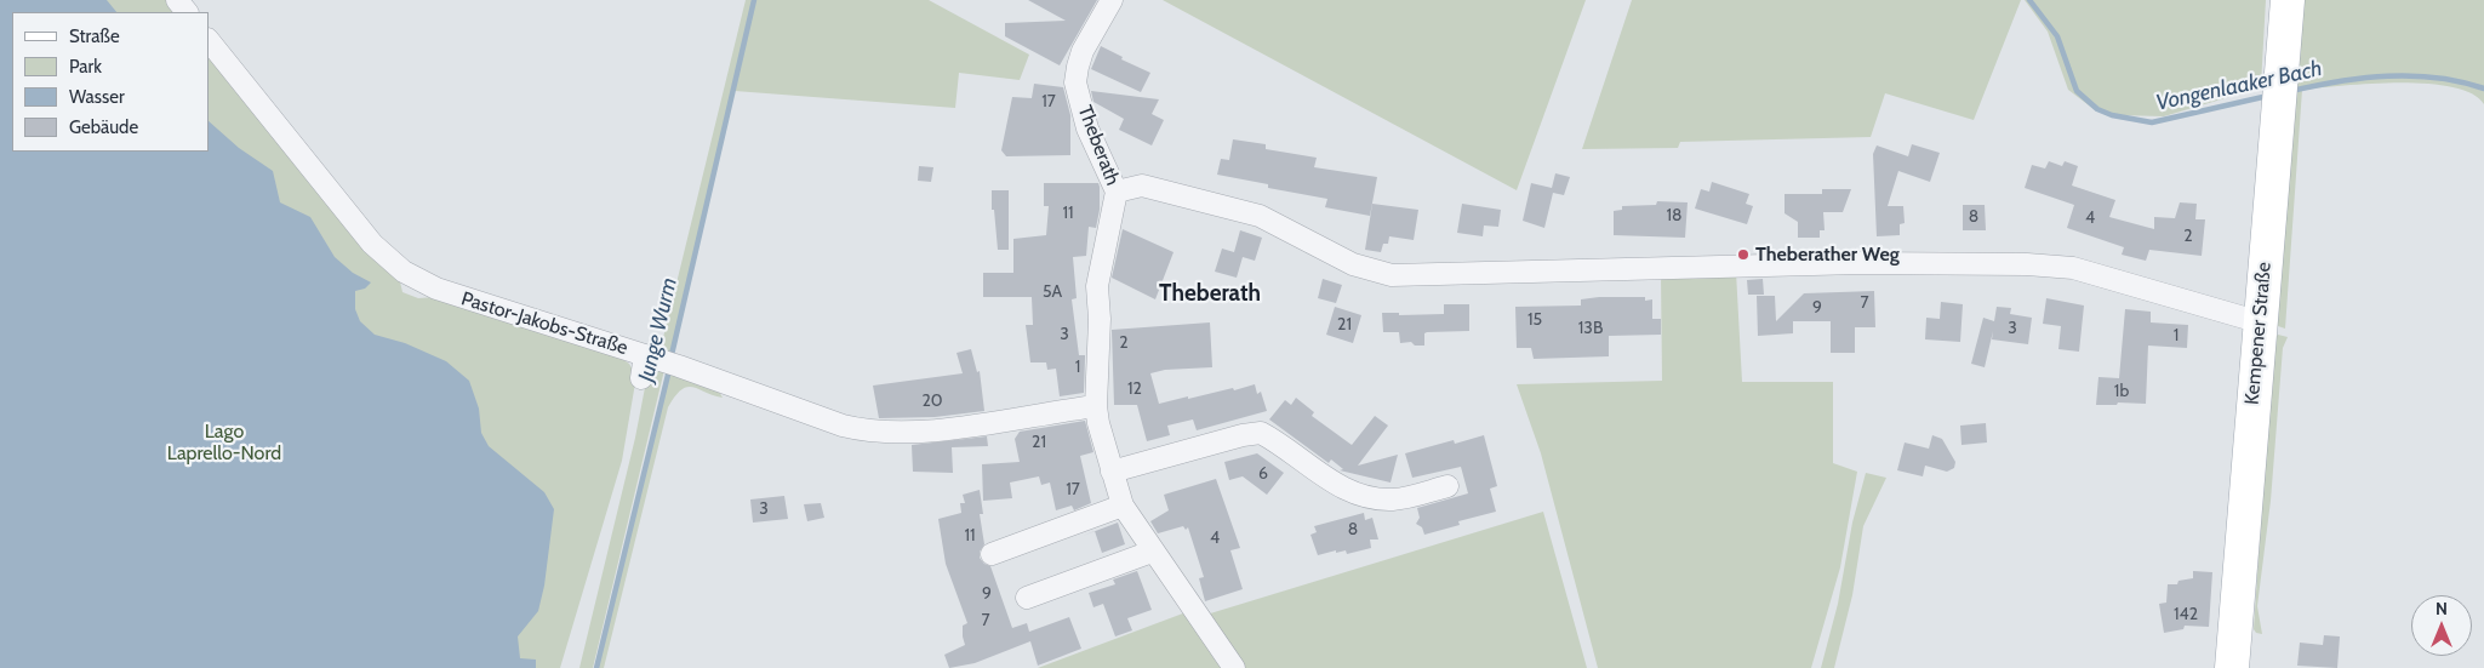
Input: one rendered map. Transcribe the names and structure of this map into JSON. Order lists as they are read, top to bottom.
{
  "streets": {
    "main road": ["Kempener Straße"],
    "street": ["Theberath", "Pastor-Jakobs-Straße"]
  },
  "crossings": [
    ["Theberath", "Pastor-Jakobs-Straße"]
  ],
  "districts": ["Theberath"],
  "water": ["Vongenlaaker Bach", "Junge Wurm"],
  "parks": ["Lago Laprello-Nord"],
  "places": ["Theberather Weg"],
  "house_numbers": [
    "17",
    "11",
    "18",
    "8",
    "4",
    "2",
    "5A",
    "7",
    "9",
    "15",
    "21",
    "13B",
    "3",
    "3",
    "1",
    "2",
    "1",
    "12",
    "1b",
    "20",
    "21",
    "6",
    "17",
    "3",
    "8",
    "11",
    "4",
    "9",
    "142",
    "7"
  ],
  "legend": [
    "Straße",
    "Park",
    "Wasser",
    "Gebäude"
  ],
  "north": "top"
}
